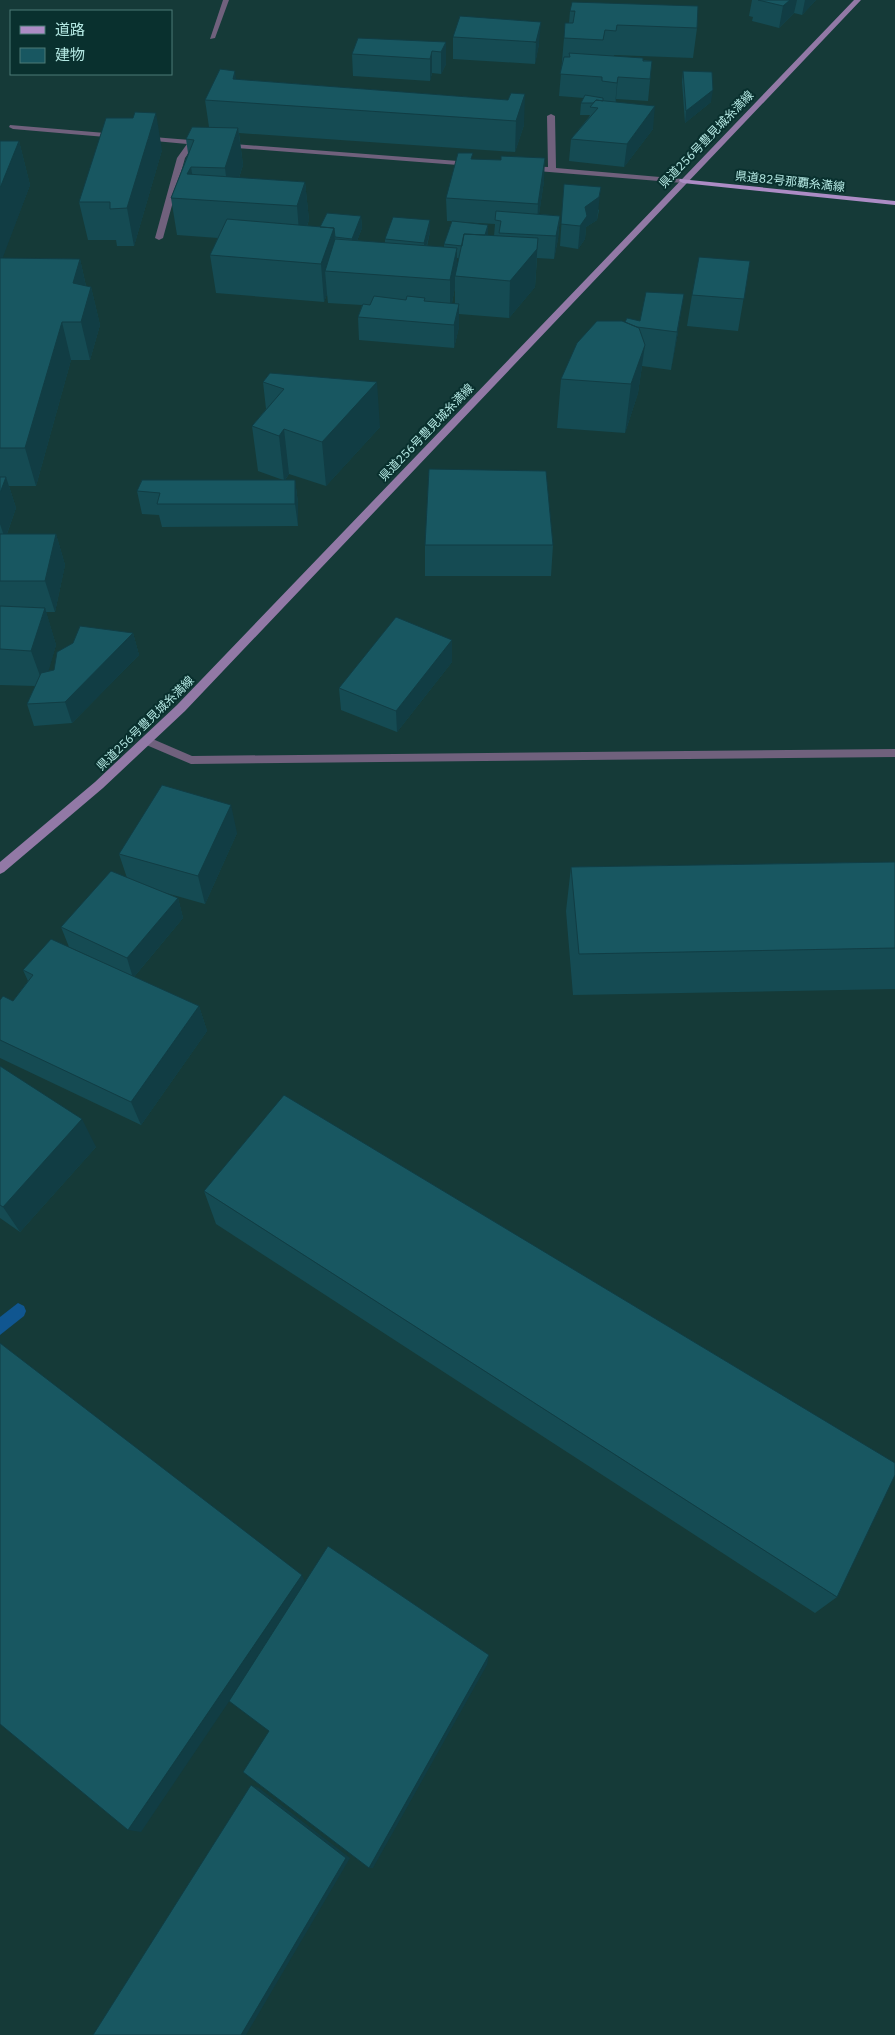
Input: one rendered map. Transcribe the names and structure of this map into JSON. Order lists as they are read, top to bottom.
{
  "streets": {
    "main road": ["県道256号豊見城糸満線", "県道82号那覇糸満線"]
  },
  "crossings": [
    ["県道256号豊見城糸満線", "県道82号那覇糸満線"]
  ],
  "legend": ["道路", "建物"]
}
